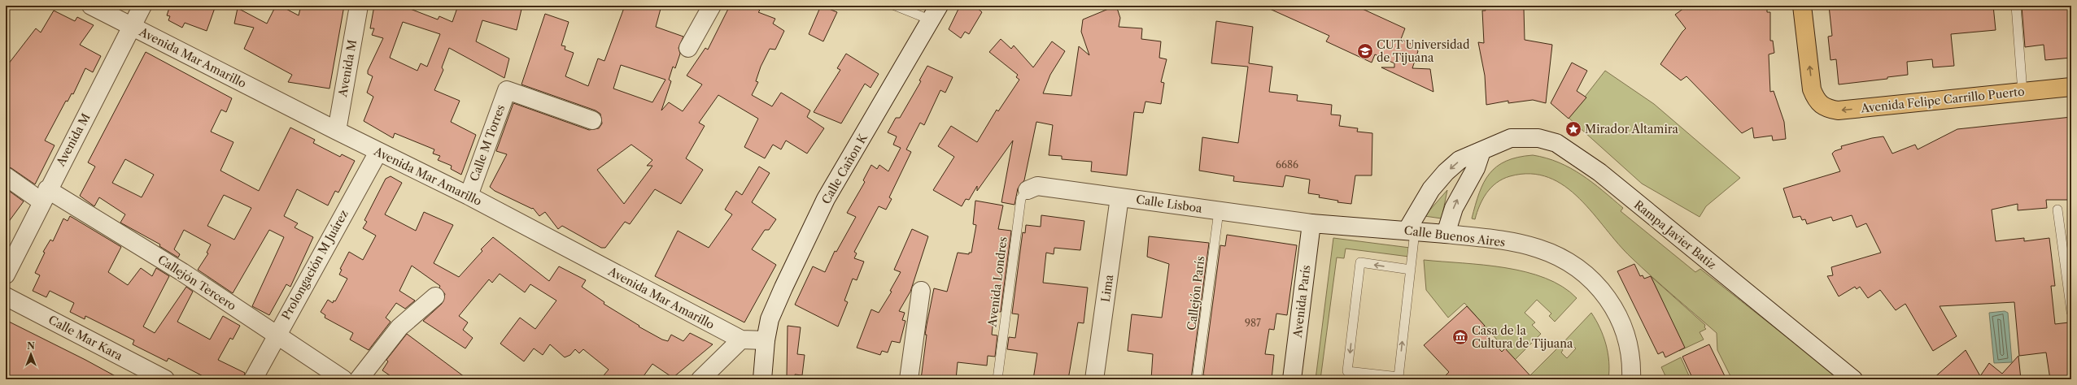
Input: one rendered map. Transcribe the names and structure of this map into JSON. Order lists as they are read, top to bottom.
{
  "streets": {
    "main road": ["Avenida Felipe Carrillo Puerto"],
    "street": [
      "Avenida Mar Amarillo",
      "Avenida M",
      "Calle M Torres",
      "Calle Cañon K",
      "Calle Lisboa",
      "Rampa Javier Batiz",
      "Calle Buenos Aires",
      "Prolongación M Juárez",
      "Callejón Tercero",
      "Lima",
      "Avenida París",
      "Calle Mar Kara"
    ],
    "lane": ["Avenida Londres", "Callejón París"]
  },
  "crossings": [
    ["Avenida Mar Amarillo", "Avenida M"],
    ["Avenida Mar Amarillo", "Calle M Torres"],
    ["Avenida Mar Amarillo", "Calle Cañon K"],
    ["Avenida Mar Amarillo", "Prolongación M Juárez"],
    ["Avenida M", "Callejón Tercero"],
    ["Calle Lisboa", "Calle Buenos Aires"],
    ["Calle Lisboa", "Avenida Londres"],
    ["Calle Lisboa", "Lima"],
    ["Calle Lisboa", "Callejón París"],
    ["Calle Lisboa", "Avenida París"],
    ["Rampa Javier Batiz", "Calle Buenos Aires"],
    ["Calle Buenos Aires", "Avenida París"],
    ["Prolongación M Juárez", "Callejón Tercero"]
  ],
  "places": {
    "school or university": ["CUT Universidad de Tijuana"],
    "place": ["Mirador Altamira"],
    "museum": ["Casa de la Cultura de Tijuana"]
  },
  "house_numbers": ["6686", "987"],
  "north": "top"
}
